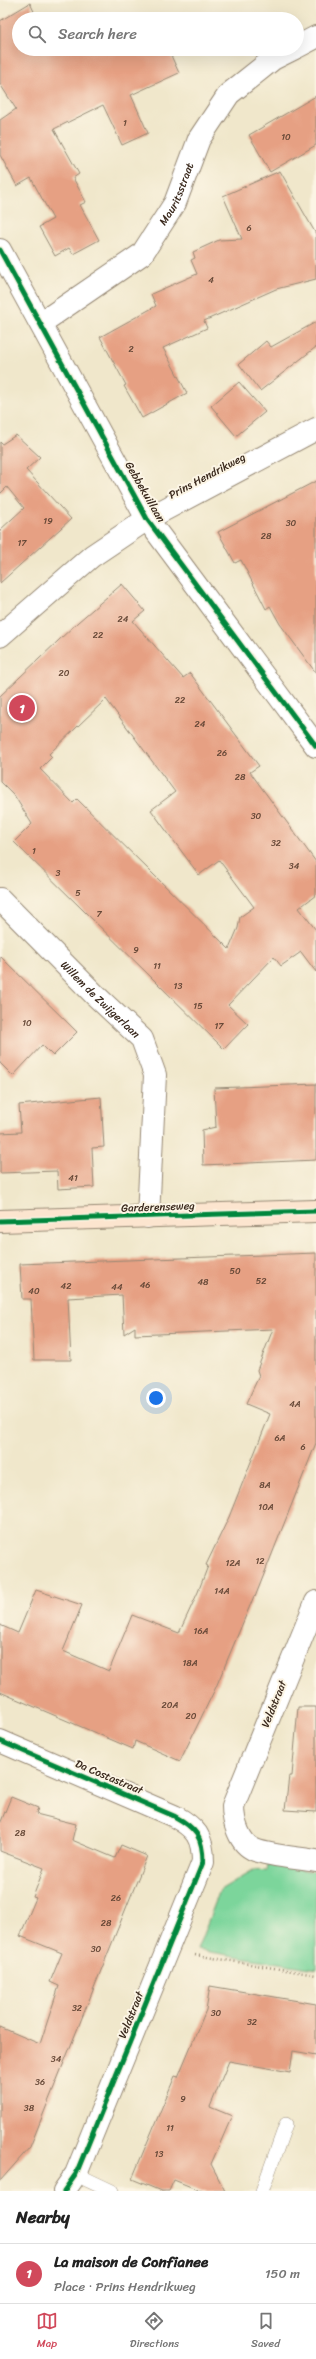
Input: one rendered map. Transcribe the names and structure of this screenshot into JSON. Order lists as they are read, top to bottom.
{
  "streets": {
    "main road": ["Garderenseweg"],
    "street": [
      "Mauritsstraat",
      "Prins Hendrikweg",
      "Gebbekuillaan",
      "Willem de Zwijgerlaan",
      "Veldstraat",
      "Da Costastraat"
    ]
  },
  "crossings": [
    ["Mauritsstraat", "Gebbekuillaan"],
    ["Prins Hendrikweg", "Gebbekuillaan"],
    ["Willem de Zwijgerlaan", "Garderenseweg"],
    ["Veldstraat", "Da Costastraat"]
  ],
  "house_numbers": [
    "1",
    "10",
    "6",
    "4",
    "2",
    "19",
    "30",
    "28",
    "17",
    "24",
    "22",
    "20",
    "22",
    "24",
    "26",
    "28",
    "30",
    "32",
    "1",
    "34",
    "3",
    "5",
    "7",
    "9",
    "11",
    "13",
    "15",
    "10",
    "17",
    "41",
    "50",
    "52",
    "48",
    "46",
    "42",
    "44",
    "40",
    "4A",
    "6A",
    "6",
    "8A",
    "10A",
    "12",
    "12A",
    "14A",
    "16A",
    "18A",
    "20A",
    "20",
    "28",
    "26",
    "28",
    "30",
    "32",
    "30",
    "32",
    "34",
    "36",
    "9",
    "38",
    "11",
    "13"
  ],
  "page": {
    "search": "Search here",
    "pins": "1",
    "heading": "Nearby",
    "list": [
      {
        "mark": "1",
        "name": "La maison de Confianee",
        "note": "Place · Prins Hendrikweg",
        "value": "150 m"
      }
    ],
    "nav": ["Map", "Directions", "Saved"]
  }
}
